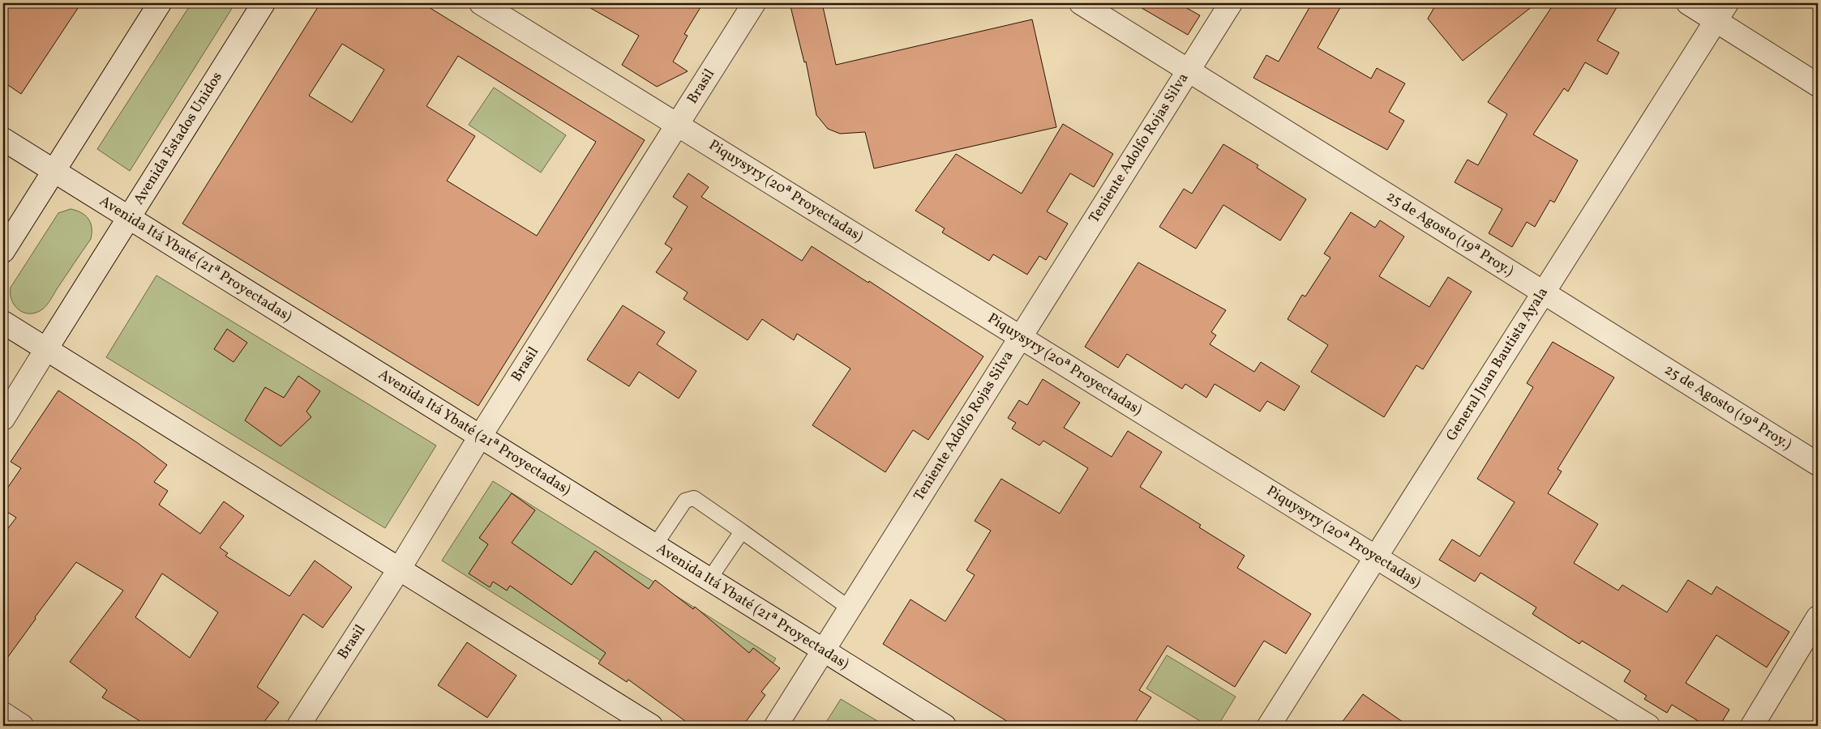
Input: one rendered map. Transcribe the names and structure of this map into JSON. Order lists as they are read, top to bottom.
{
  "streets": {
    "street": [
      "Brasil",
      "Avenida Estados Unidos",
      "Teniente Adolfo Rojas Silva",
      "Piquysyry (20ª Proyectadas)",
      "25 de Agosto (19ª Proy.)",
      "Avenida Itá Ybaté (21ª Proyectadas)",
      "General Juan Bautista Ayala"
    ]
  },
  "crossings": [
    ["Brasil", "Piquysyry (20ª Proyectadas)"],
    ["Brasil", "Avenida Itá Ybaté (21ª Proyectadas)"],
    ["Avenida Estados Unidos", "Avenida Itá Ybaté (21ª Proyectadas)"],
    ["Teniente Adolfo Rojas Silva", "Piquysyry (20ª Proyectadas)"],
    ["Teniente Adolfo Rojas Silva", "25 de Agosto (19ª Proy.)"],
    ["Teniente Adolfo Rojas Silva", "Avenida Itá Ybaté (21ª Proyectadas)"],
    ["Piquysyry (20ª Proyectadas)", "General Juan Bautista Ayala"],
    ["25 de Agosto (19ª Proy.)", "General Juan Bautista Ayala"]
  ]
}
